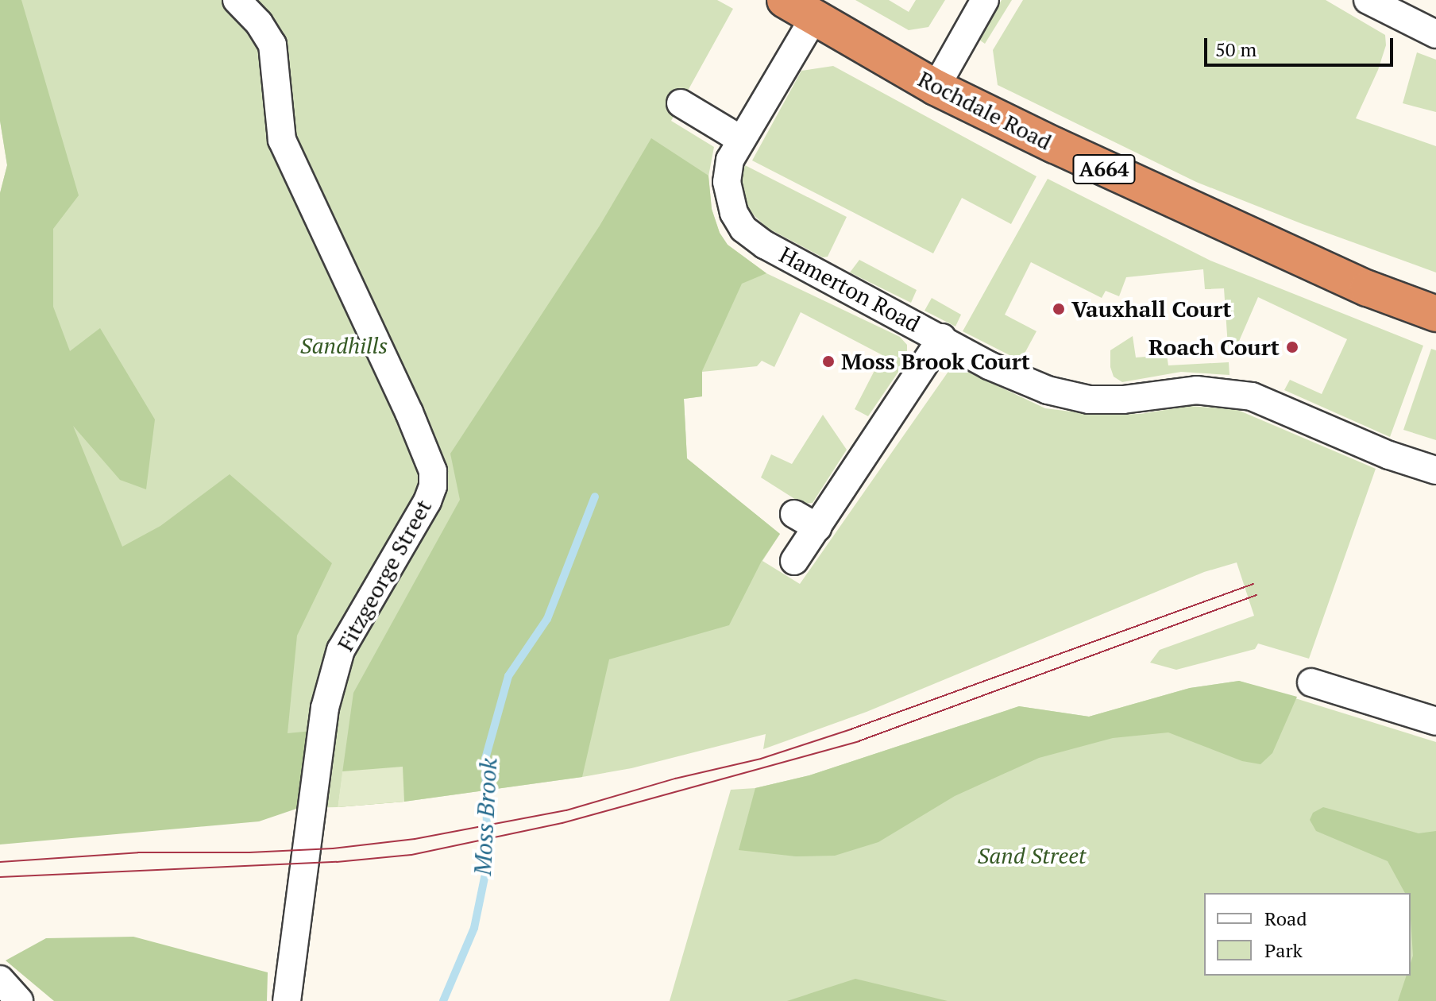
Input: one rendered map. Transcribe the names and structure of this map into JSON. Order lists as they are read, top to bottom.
{
  "streets": {
    "highway": ["Rochdale Road", "A664"],
    "street": ["Hamerton Road", "Fitzgeorge Street"]
  },
  "crossings": [
    ["Rochdale Road", "Hamerton Road"]
  ],
  "water": ["Moss Brook"],
  "parks": ["Sandhills", "Sand Street"],
  "places": ["Vauxhall Court", "Roach Court", "Moss Brook Court"],
  "legend": ["Road", "Park"],
  "scale_bar": "50 m"
}
